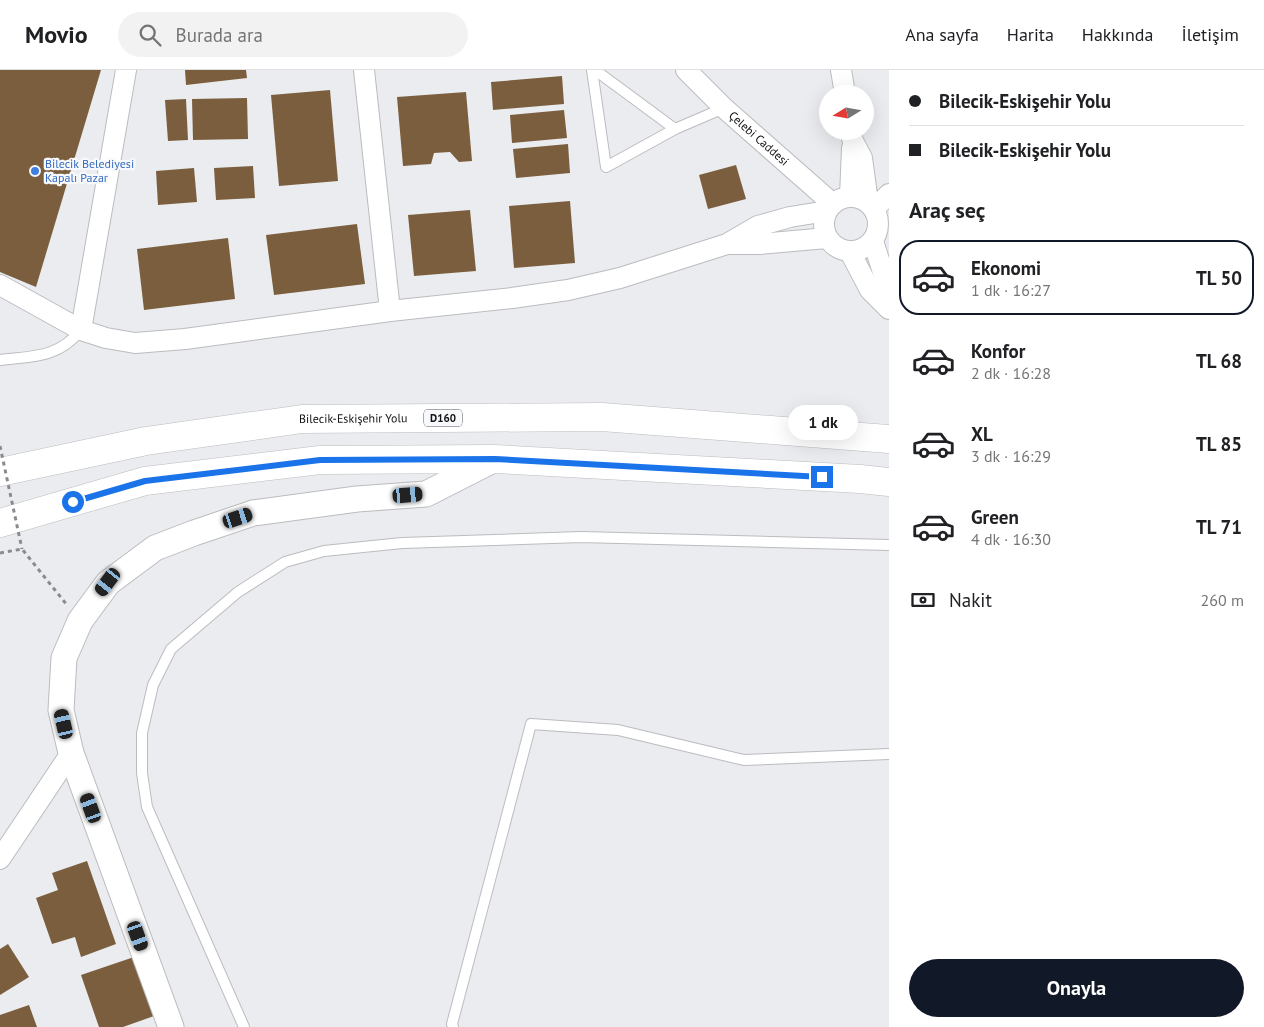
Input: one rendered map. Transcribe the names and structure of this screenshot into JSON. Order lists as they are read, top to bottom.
{
  "streets": {
    "main road": ["D160", "Bilecik-Eskişehir Yolu"],
    "street": ["Çelebi Caddesi"]
  },
  "places": ["Bilecik Belediyesi Kapalı Pazar"],
  "north": "left",
  "page": {
    "header": "Movio",
    "search": "Burada ara",
    "nav": [
      "Ana sayfa",
      "Harita",
      "Hakkında",
      "İletişim"
    ],
    "banner": ["Bilecik-Eskişehir Yolu", "Bilecik-Eskişehir Yolu"],
    "heading": "Araç seç",
    "list": [
      {
        "name": "Ekonomi",
        "note": "1 dk · 16:27",
        "value": "TL 50"
      },
      {
        "name": "Konfor",
        "note": "2 dk · 16:28",
        "value": "TL 68"
      },
      {
        "name": "XL",
        "note": "3 dk · 16:29",
        "value": "TL 85"
      },
      {
        "name": "Green",
        "note": "4 dk · 16:30",
        "value": "TL 71"
      }
    ],
    "bubble": "1 dk",
    "pay": ["Nakit", "260 m"],
    "buttons": "Onayla"
  }
}
